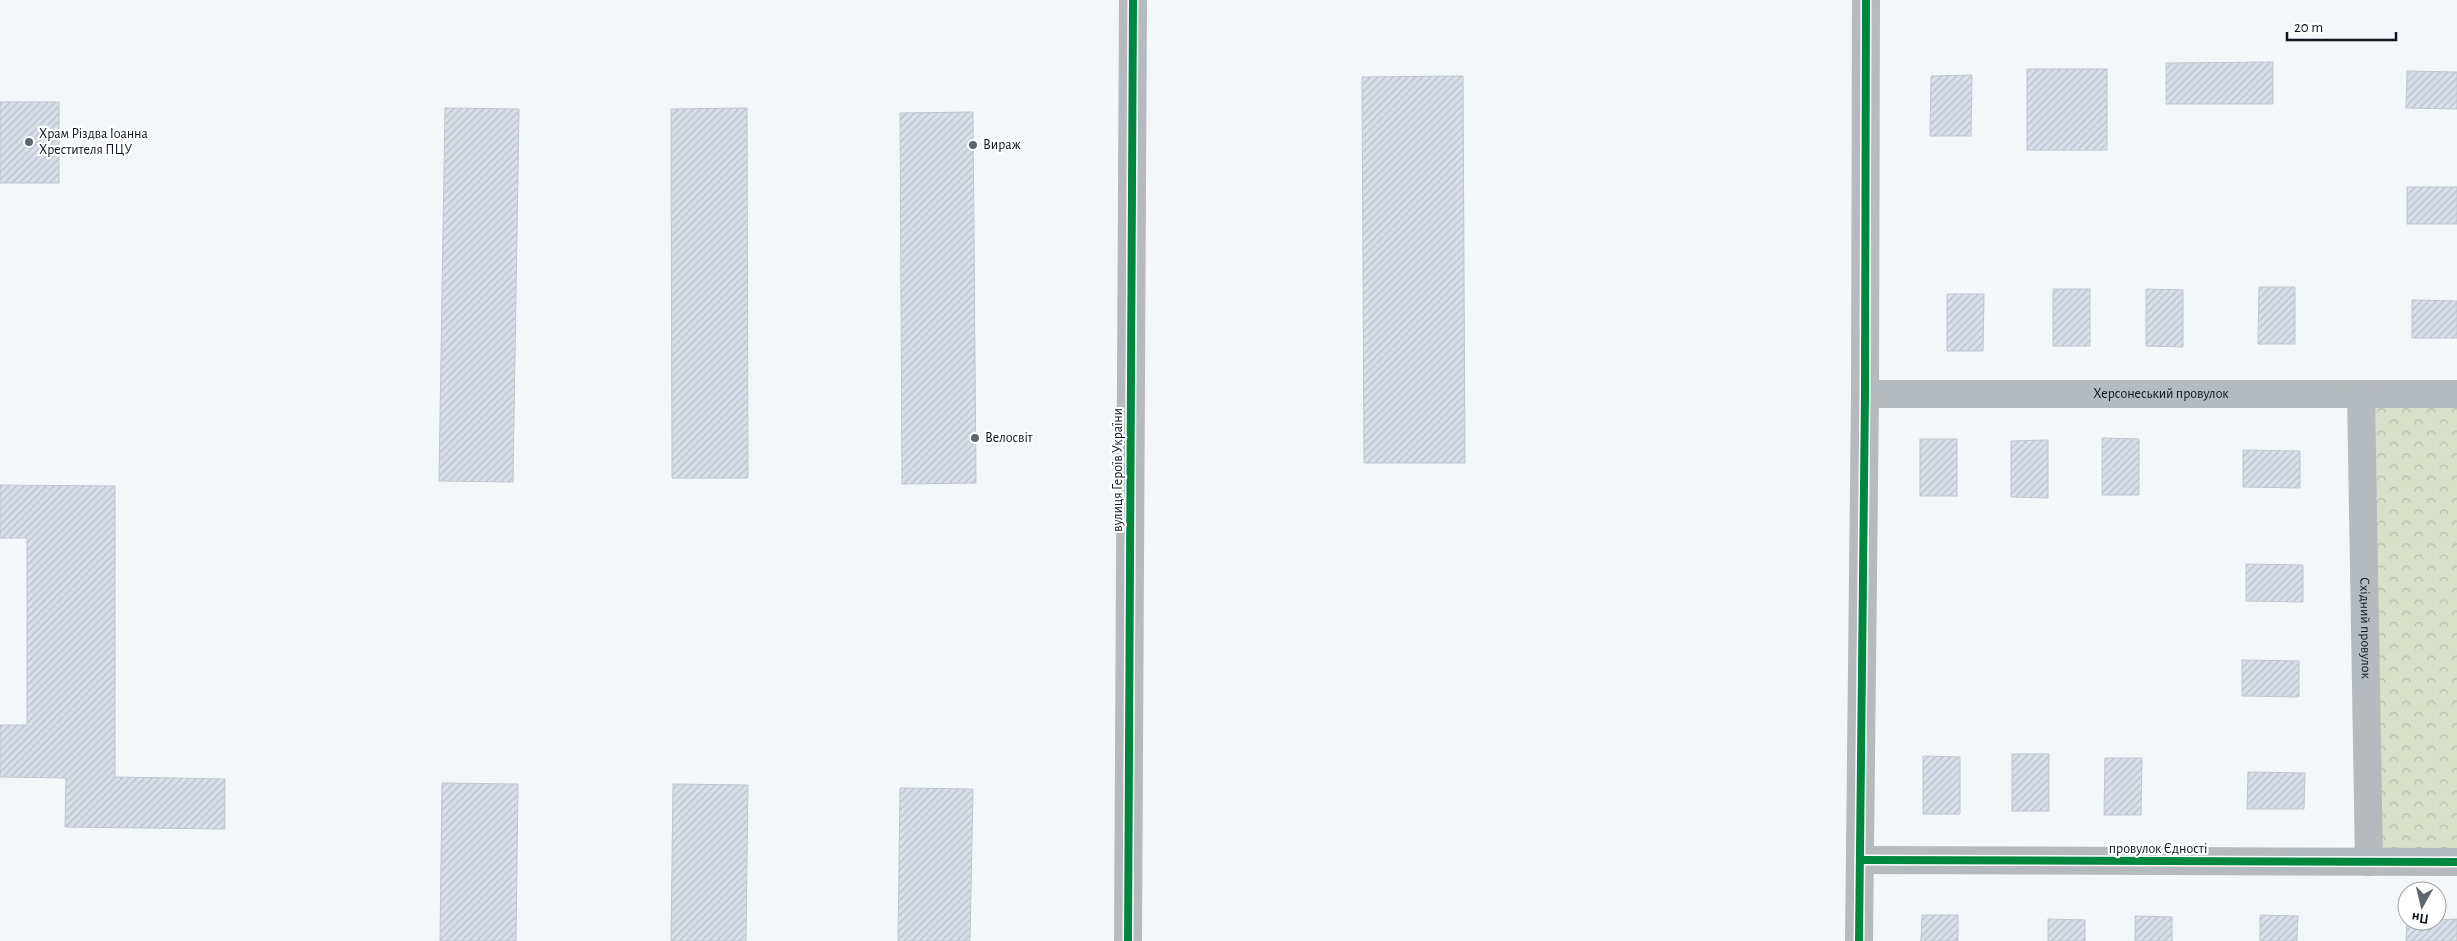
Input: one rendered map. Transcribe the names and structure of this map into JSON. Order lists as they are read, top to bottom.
{
  "streets": {
    "street": [
      "Херсонеський провулок",
      "вулиця Героїв України",
      "Східний провулок",
      "провулок Єдності"
    ]
  },
  "crossings": [
    ["Херсонеський провулок", "Східний провулок"],
    ["Східний провулок", "провулок Єдності"]
  ],
  "places": ["Храм Різдва Іоанна Хрестителя ПЦУ", "Вираж", "Велосвіт"],
  "scale_bar": "20 m",
  "north": "bottom"
}
